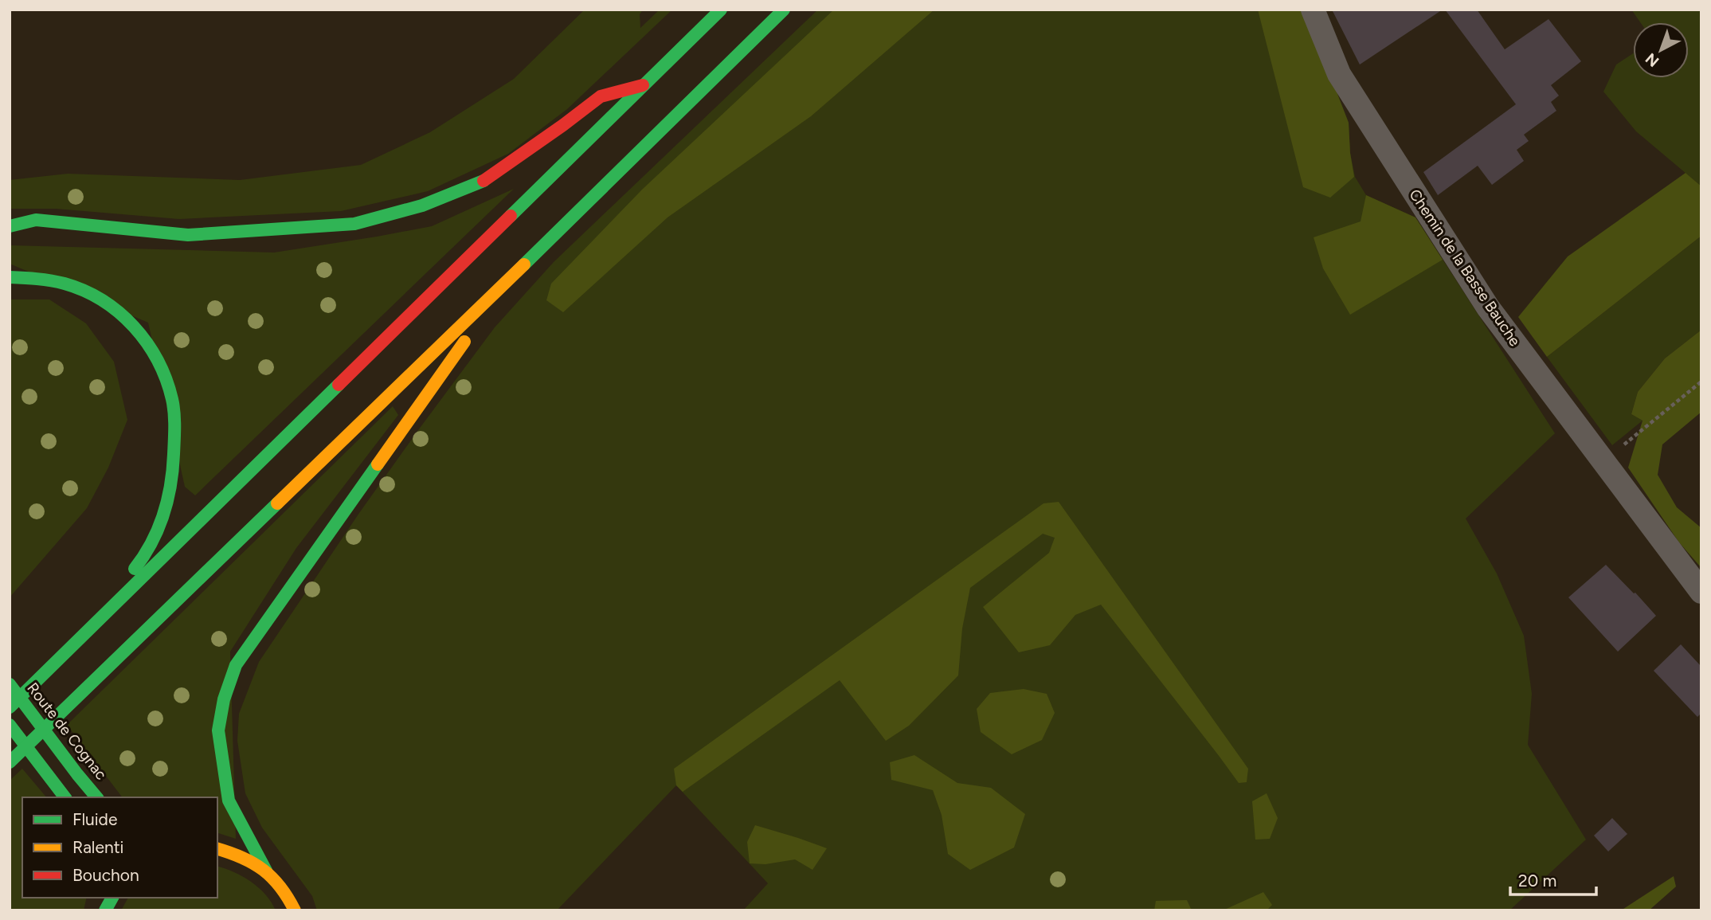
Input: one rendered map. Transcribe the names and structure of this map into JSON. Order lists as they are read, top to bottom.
{
  "streets": {
    "main road": ["Route de Cognac"],
    "street": ["Chemin de la Basse Bauche"]
  },
  "legend": ["Fluide", "Ralenti", "Bouchon"],
  "scale_bar": "20 m",
  "north": "bottom left"
}
